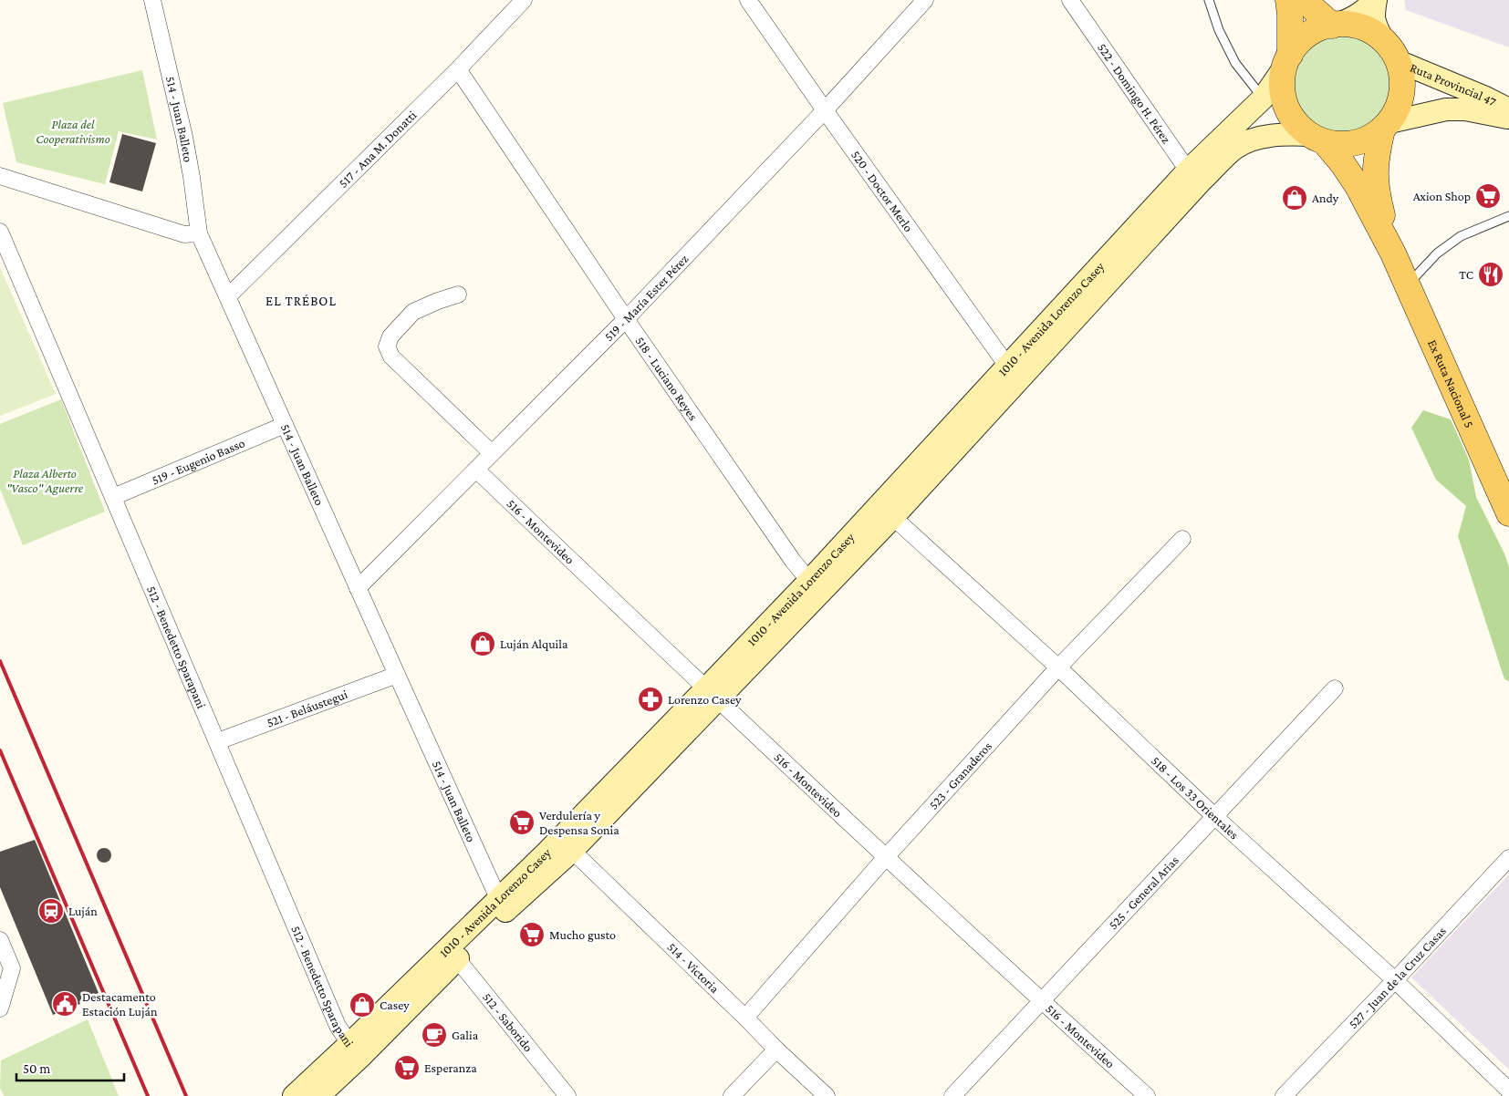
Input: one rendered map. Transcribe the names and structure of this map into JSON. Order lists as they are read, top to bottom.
{
  "streets": {
    "main road": ["Ruta Provincial 47", "1010 - Avenida Lorenzo Casey", "Ex Ruta Nacional 5"],
    "street": [
      "522 - Domingo H. Pérez",
      "514 - Juan Balleto",
      "517 - Ana M. Donatti",
      "520 - Doctor Merlo",
      "519 - María Ester Pérez",
      "518 - Luciano Reyes",
      "519 - Eugenio Basso",
      "516 - Montevideo",
      "512 - Benedetto Sparapani",
      "521 - Beláustegui",
      "523 - Granaderos",
      "518 - Los 33 Orientales",
      "525 - General Arias",
      "514 - Victoria",
      "527 - Juan de la Cruz Casas",
      "512 - Saborido"
    ]
  },
  "crossings": [
    ["Ruta Provincial 47", "1010 - Avenida Lorenzo Casey"],
    ["Ruta Provincial 47", "Ex Ruta Nacional 5"],
    ["522 - Domingo H. Pérez", "1010 - Avenida Lorenzo Casey"],
    ["514 - Juan Balleto", "517 - Ana M. Donatti"],
    ["514 - Juan Balleto", "519 - María Ester Pérez"],
    ["514 - Juan Balleto", "1010 - Avenida Lorenzo Casey"],
    ["514 - Juan Balleto", "519 - Eugenio Basso"],
    ["514 - Juan Balleto", "521 - Beláustegui"],
    ["517 - Ana M. Donatti", "518 - Luciano Reyes"],
    ["520 - Doctor Merlo", "519 - María Ester Pérez"],
    ["520 - Doctor Merlo", "1010 - Avenida Lorenzo Casey"],
    ["519 - María Ester Pérez", "518 - Luciano Reyes"],
    ["519 - María Ester Pérez", "516 - Montevideo"],
    ["1010 - Avenida Lorenzo Casey", "518 - Luciano Reyes"],
    ["1010 - Avenida Lorenzo Casey", "Ex Ruta Nacional 5"],
    ["1010 - Avenida Lorenzo Casey", "516 - Montevideo"],
    ["1010 - Avenida Lorenzo Casey", "512 - Benedetto Sparapani"],
    ["1010 - Avenida Lorenzo Casey", "518 - Los 33 Orientales"],
    ["1010 - Avenida Lorenzo Casey", "514 - Victoria"],
    ["1010 - Avenida Lorenzo Casey", "512 - Saborido"],
    ["519 - Eugenio Basso", "512 - Benedetto Sparapani"],
    ["516 - Montevideo", "523 - Granaderos"],
    ["516 - Montevideo", "525 - General Arias"],
    ["512 - Benedetto Sparapani", "521 - Beláustegui"],
    ["523 - Granaderos", "518 - Los 33 Orientales"],
    ["523 - Granaderos", "514 - Victoria"],
    ["518 - Los 33 Orientales", "525 - General Arias"],
    ["518 - Los 33 Orientales", "527 - Juan de la Cruz Casas"]
  ],
  "districts": ["EL TRÉBOL"],
  "parks": ["Plaza del Cooperativismo", "Plaza Alberto \"Vasco\" Aguerre"],
  "places": {
    "supermarket": [
      "Axion Shop",
      "Verdulería y Despensa Sonia",
      "Mucho gusto",
      "Esperanza"
    ],
    "shop": ["Andy", "Luján Alquila", "Casey"],
    "restaurant": ["TC"],
    "pharmacy": ["Lorenzo Casey"],
    "station": ["Luján"],
    "public building": ["Destacamento Estación Luján"],
    "cafe": ["Galia"]
  },
  "scale_bar": "50 m"
}
